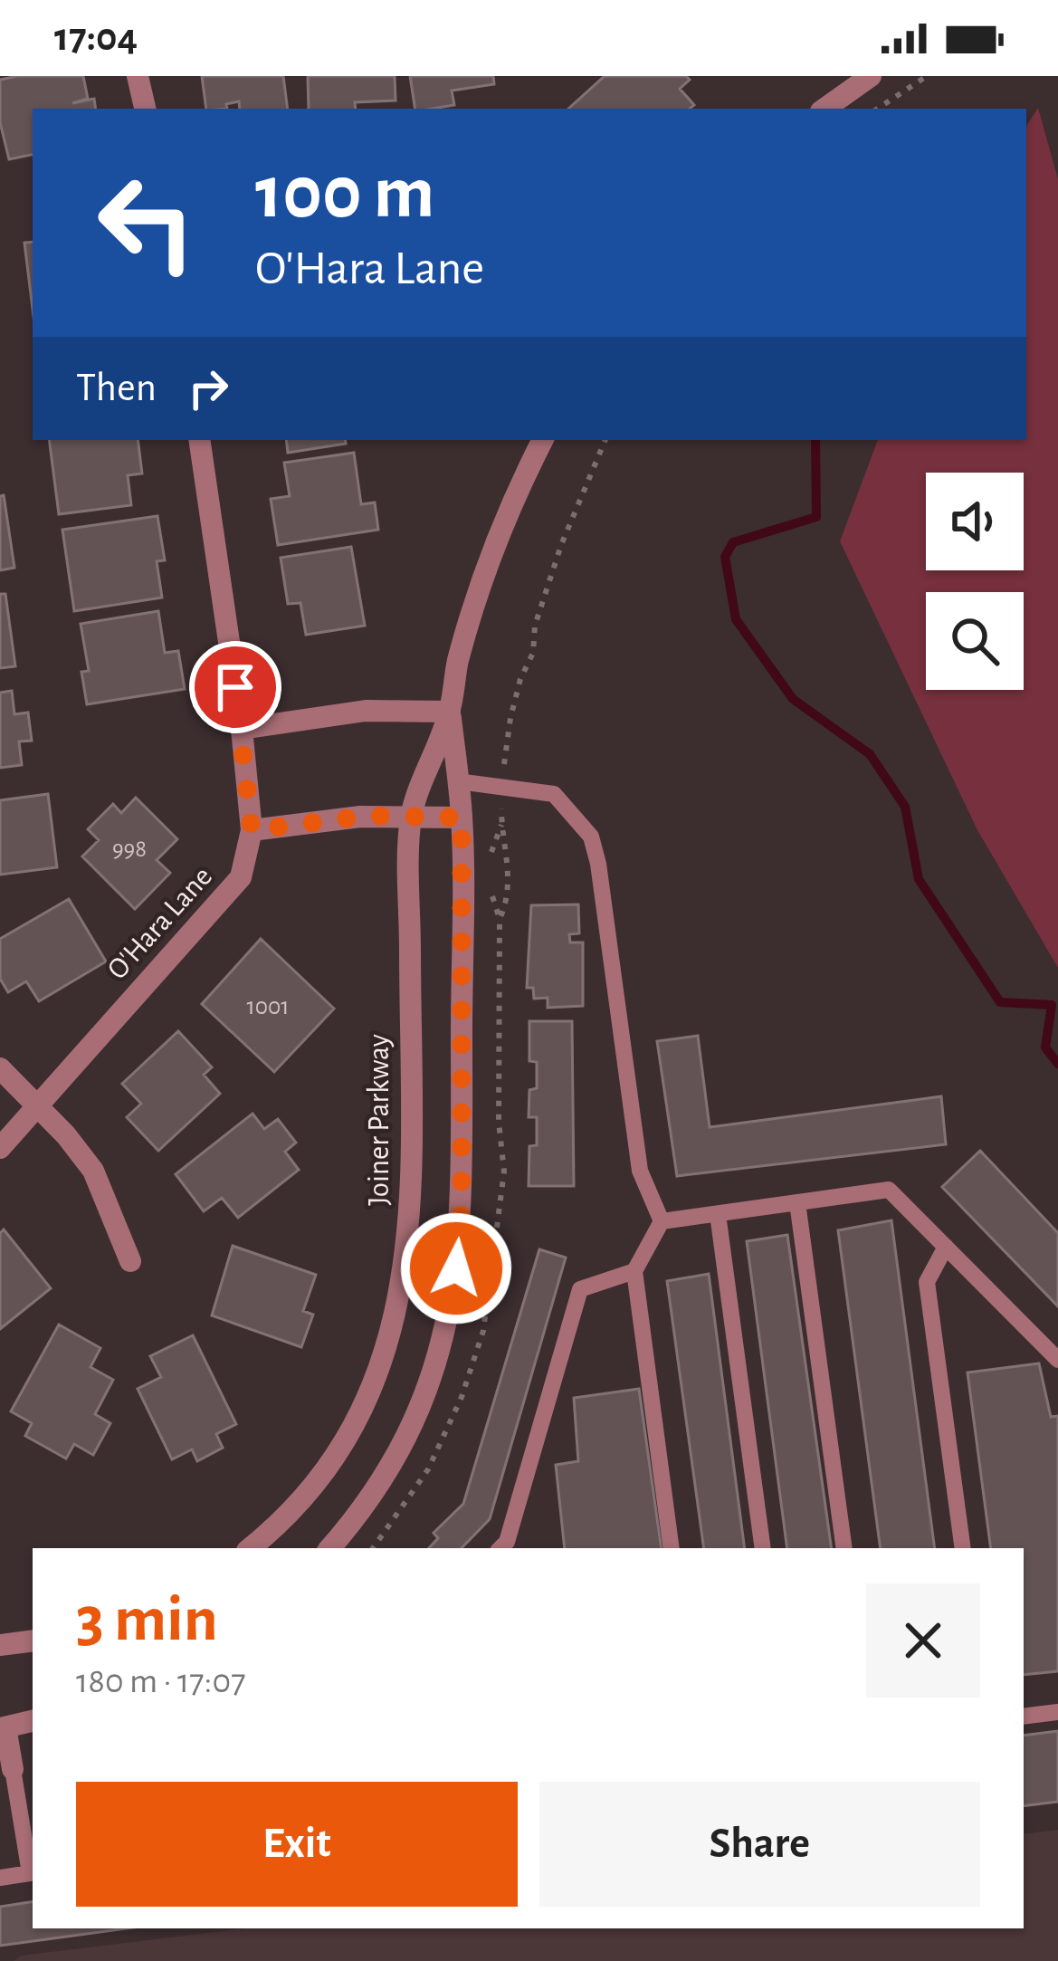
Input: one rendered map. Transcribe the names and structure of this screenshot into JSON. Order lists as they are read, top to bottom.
{
  "streets": {
    "street": ["O'Hara Lane", "Joiner Parkway"]
  },
  "house_numbers": ["998", "1001"],
  "page": {
    "status": "17:04",
    "turn": ["100 m", "O'Hara Lane"],
    "then": "Then",
    "heading": ["3 min", "180 m · 17:07"],
    "buttons": ["Exit", "Share"]
  }
}
